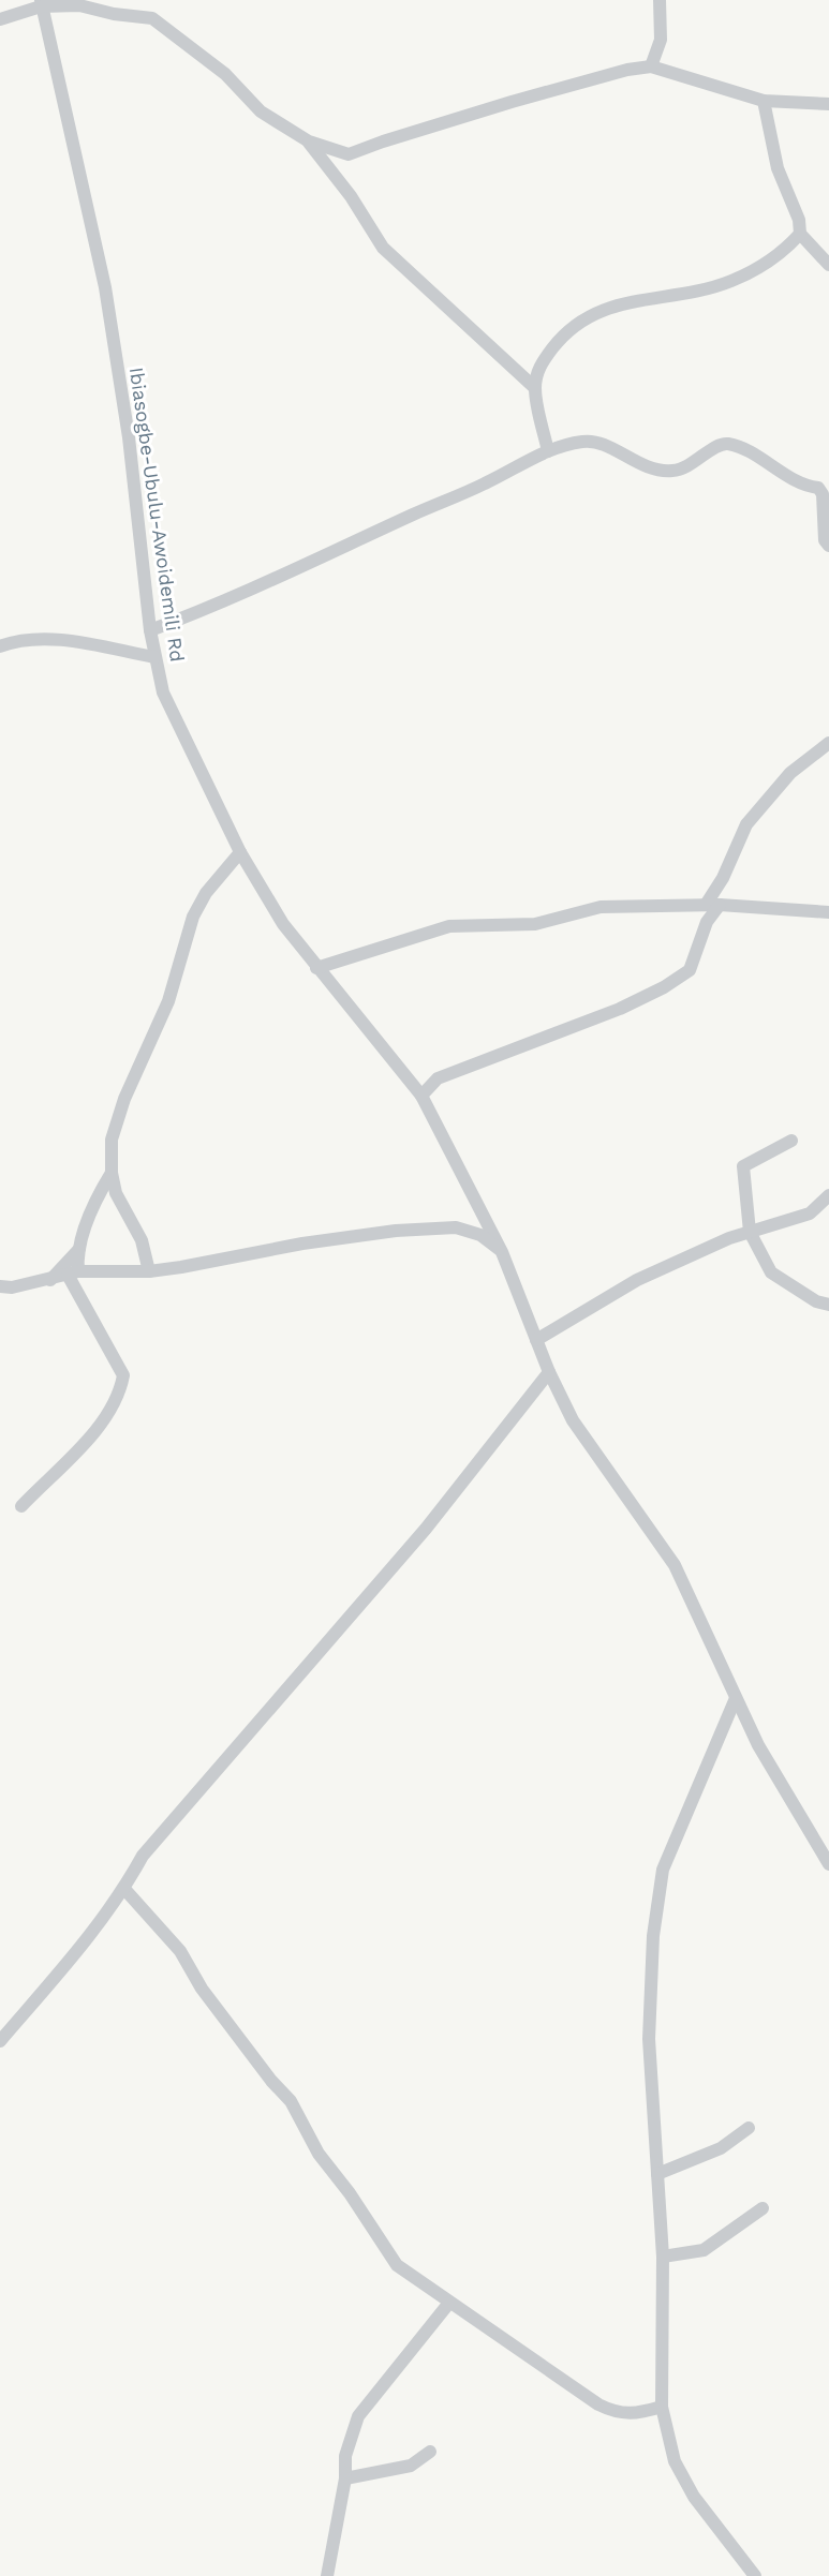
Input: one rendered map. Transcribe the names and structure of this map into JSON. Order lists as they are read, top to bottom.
{
  "streets": {
    "street": ["Ibiasogbe-Ubulu-Awoidemili Rd"]
  }
}
